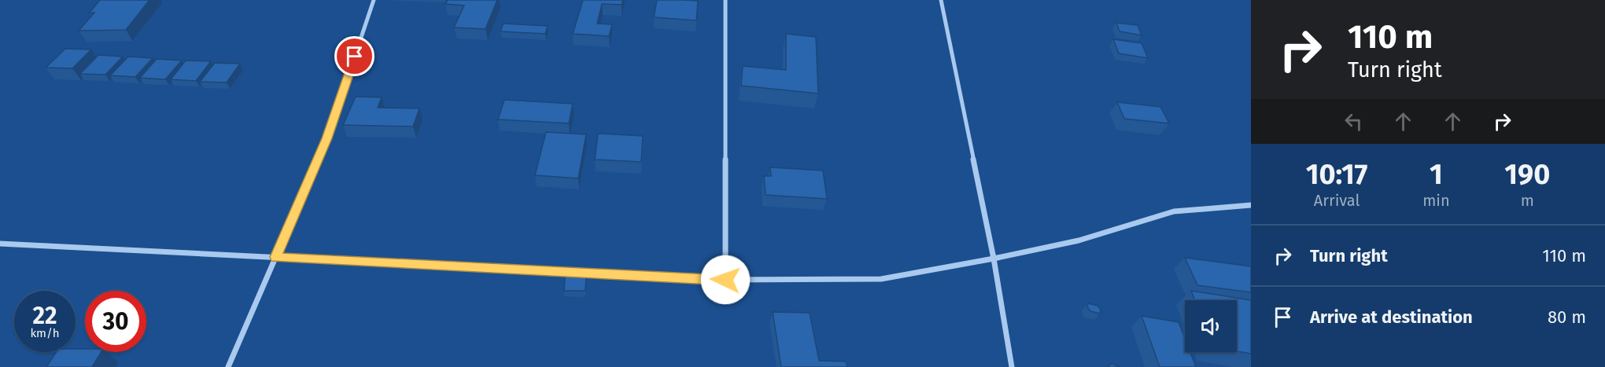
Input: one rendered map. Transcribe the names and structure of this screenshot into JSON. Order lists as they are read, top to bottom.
{
  "page": {
    "turn": ["110 m", "Turn right"],
    "eta": [
      "10:17",
      "Arrival",
      "1",
      "min",
      "190",
      "m"
    ],
    "list": [
      {
        "name": "Turn right",
        "value": "110 m"
      },
      {
        "name": "Arrive at destination",
        "value": "80 m"
      }
    ],
    "speed": "22 km/h",
    "limit": "30"
  }
}
